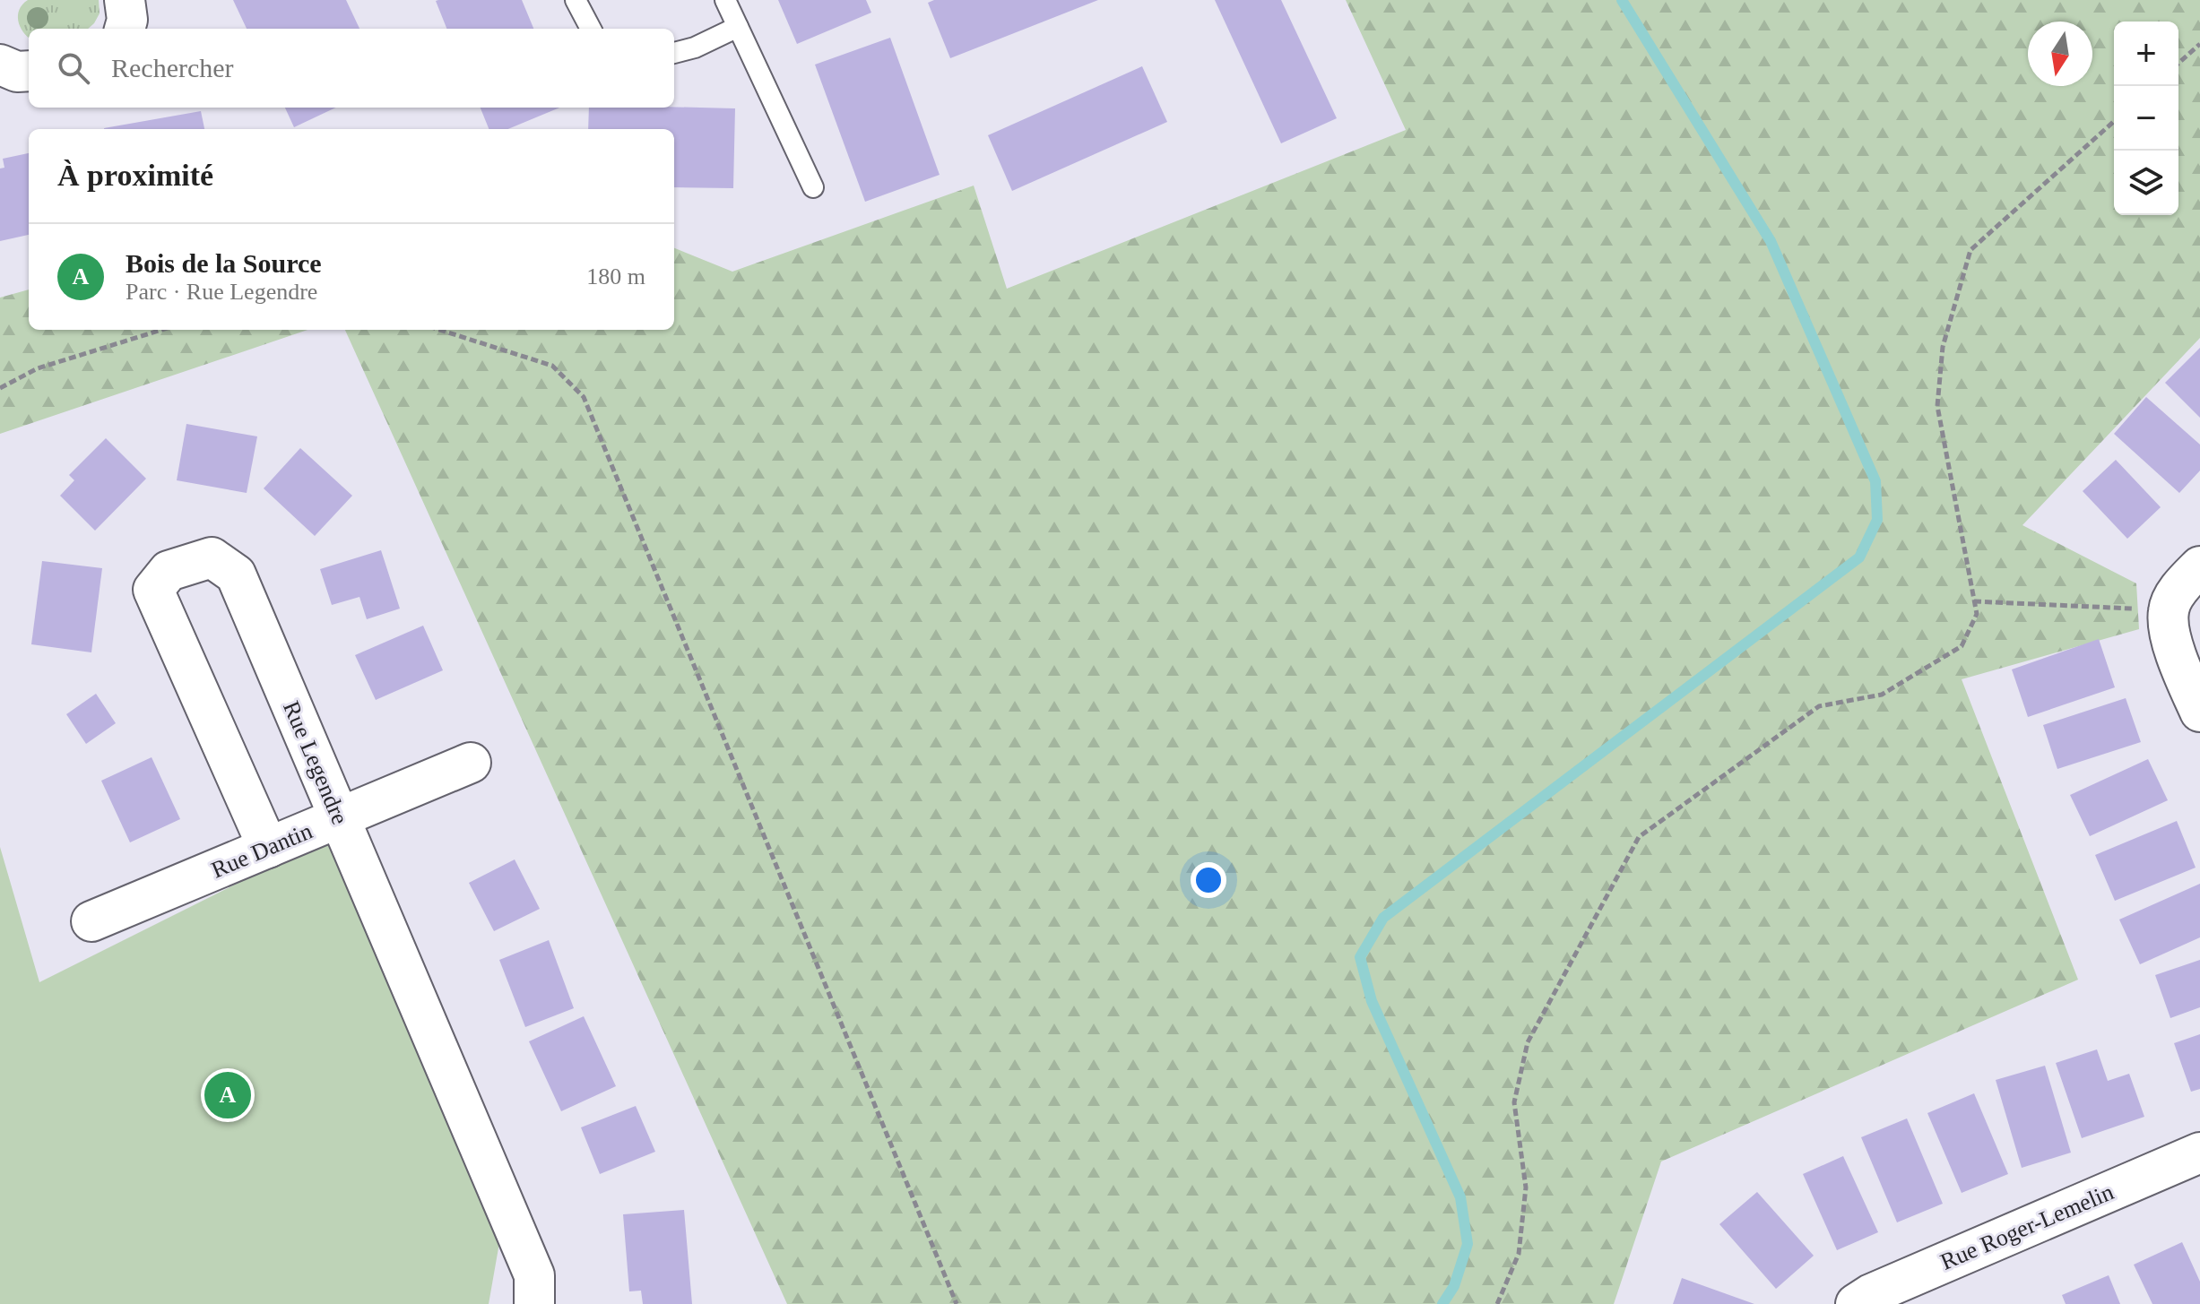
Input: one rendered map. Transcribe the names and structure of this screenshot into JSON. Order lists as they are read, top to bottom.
{
  "streets": {
    "street": ["Rue Legendre", "Rue Dantin", "Rue Roger-Lemelin"]
  },
  "crossings": [
    ["Rue Legendre", "Rue Dantin"]
  ],
  "north": "bottom",
  "page": {
    "map_buttons": ["+", "−"],
    "search": "Rechercher",
    "heading": "À proximité",
    "list": [
      {
        "mark": "A",
        "name": "Bois de la Source",
        "note": "Parc · Rue Legendre",
        "value": "180 m"
      }
    ],
    "pins": "A"
  }
}
